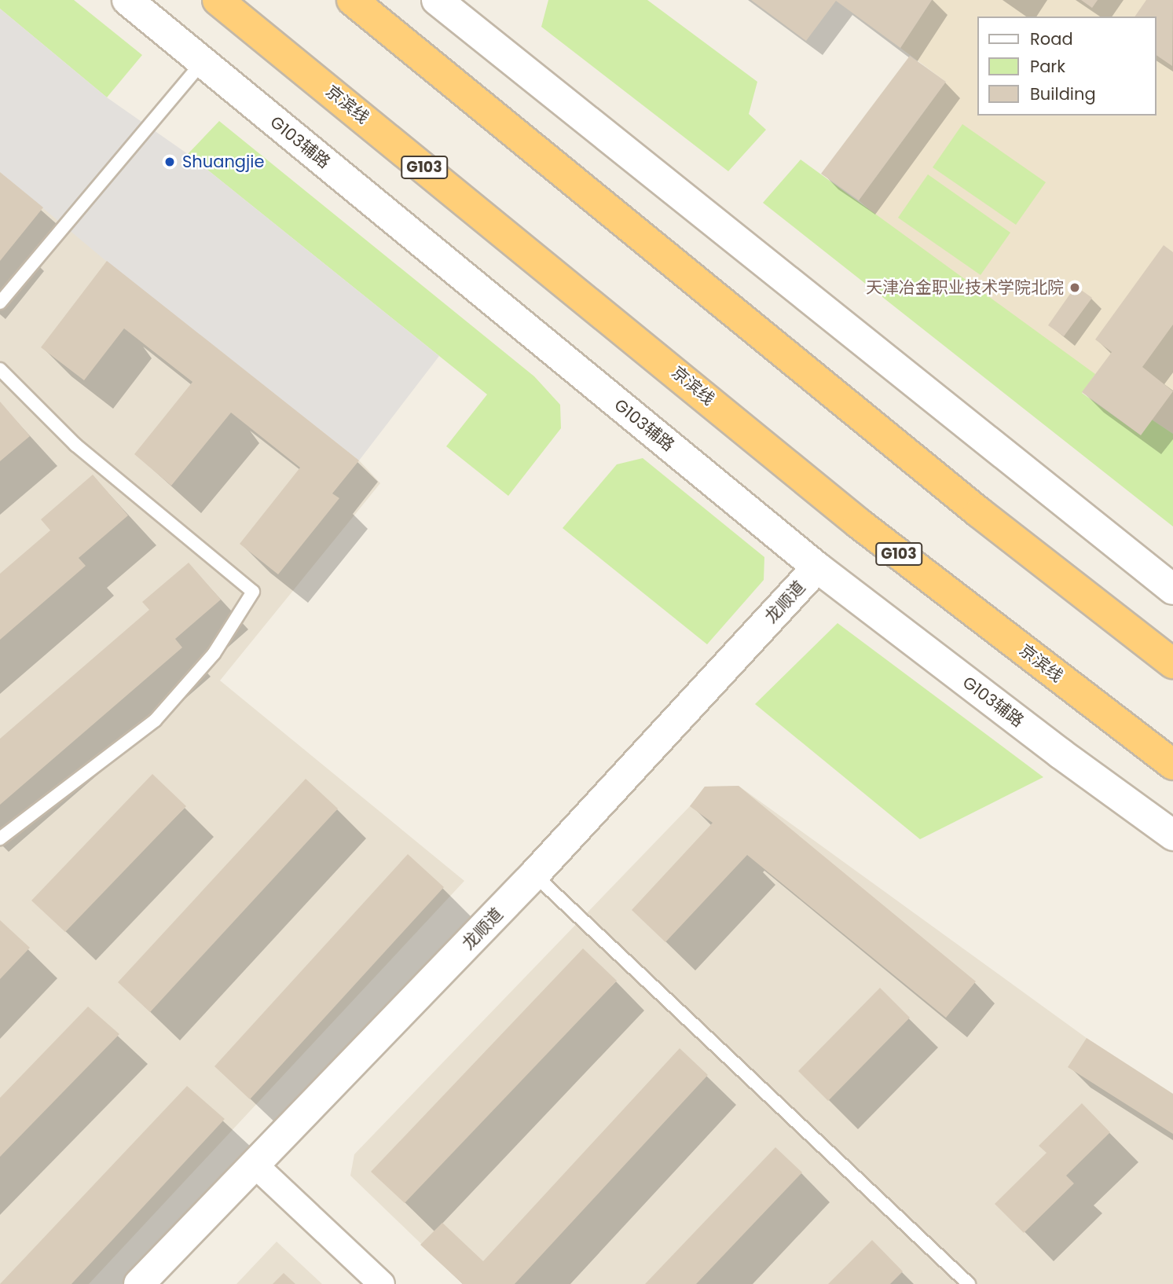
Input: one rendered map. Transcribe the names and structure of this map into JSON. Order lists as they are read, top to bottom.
{
  "streets": {
    "highway": ["京滨线", "G103"],
    "street": ["G103辅路", "龙顺道"]
  },
  "crossings": [
    ["G103辅路", "龙顺道"]
  ],
  "places": ["Shuangjie", "天津冶金职业技术学院北院"],
  "legend": ["Road", "Park", "Building"]
}
